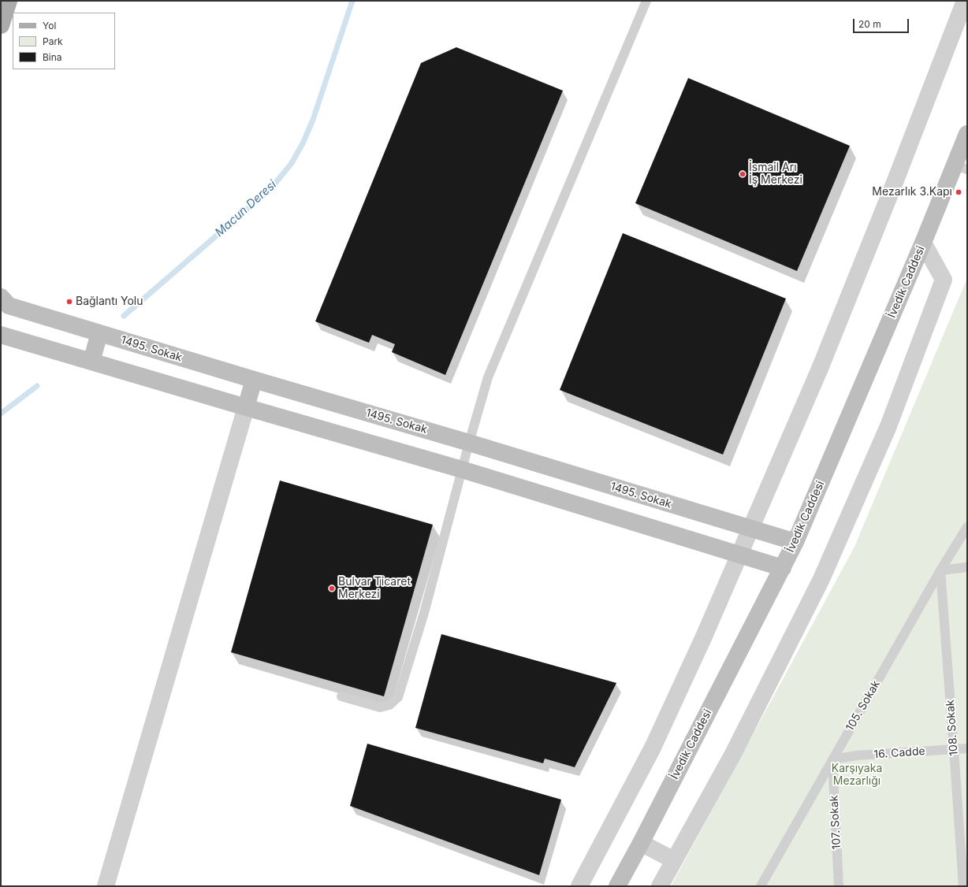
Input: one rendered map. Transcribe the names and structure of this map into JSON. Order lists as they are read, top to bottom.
{
  "streets": {
    "main road": ["İvedik Caddesi", "1495. Sokak"],
    "lane": [
      "105. Sokak",
      "108. Sokak",
      "16. Cadde",
      "107. Sokak"
    ]
  },
  "crossings": [
    ["İvedik Caddesi", "1495. Sokak"],
    ["105. Sokak", "108. Sokak"],
    ["105. Sokak", "16. Cadde"],
    ["105. Sokak", "107. Sokak"],
    ["108. Sokak", "16. Cadde"],
    ["16. Cadde", "107. Sokak"]
  ],
  "water": ["Macun Deresi"],
  "parks": ["Karşıyaka Mezarlığı"],
  "places": [
    "İsmail Arı İş Merkezi",
    "Mezarlık 3.Kapı",
    "Bağlantı Yolu",
    "Bulvar Ticaret Merkezi"
  ],
  "legend": ["Yol", "Park", "Bina"],
  "scale_bar": "20 m"
}
